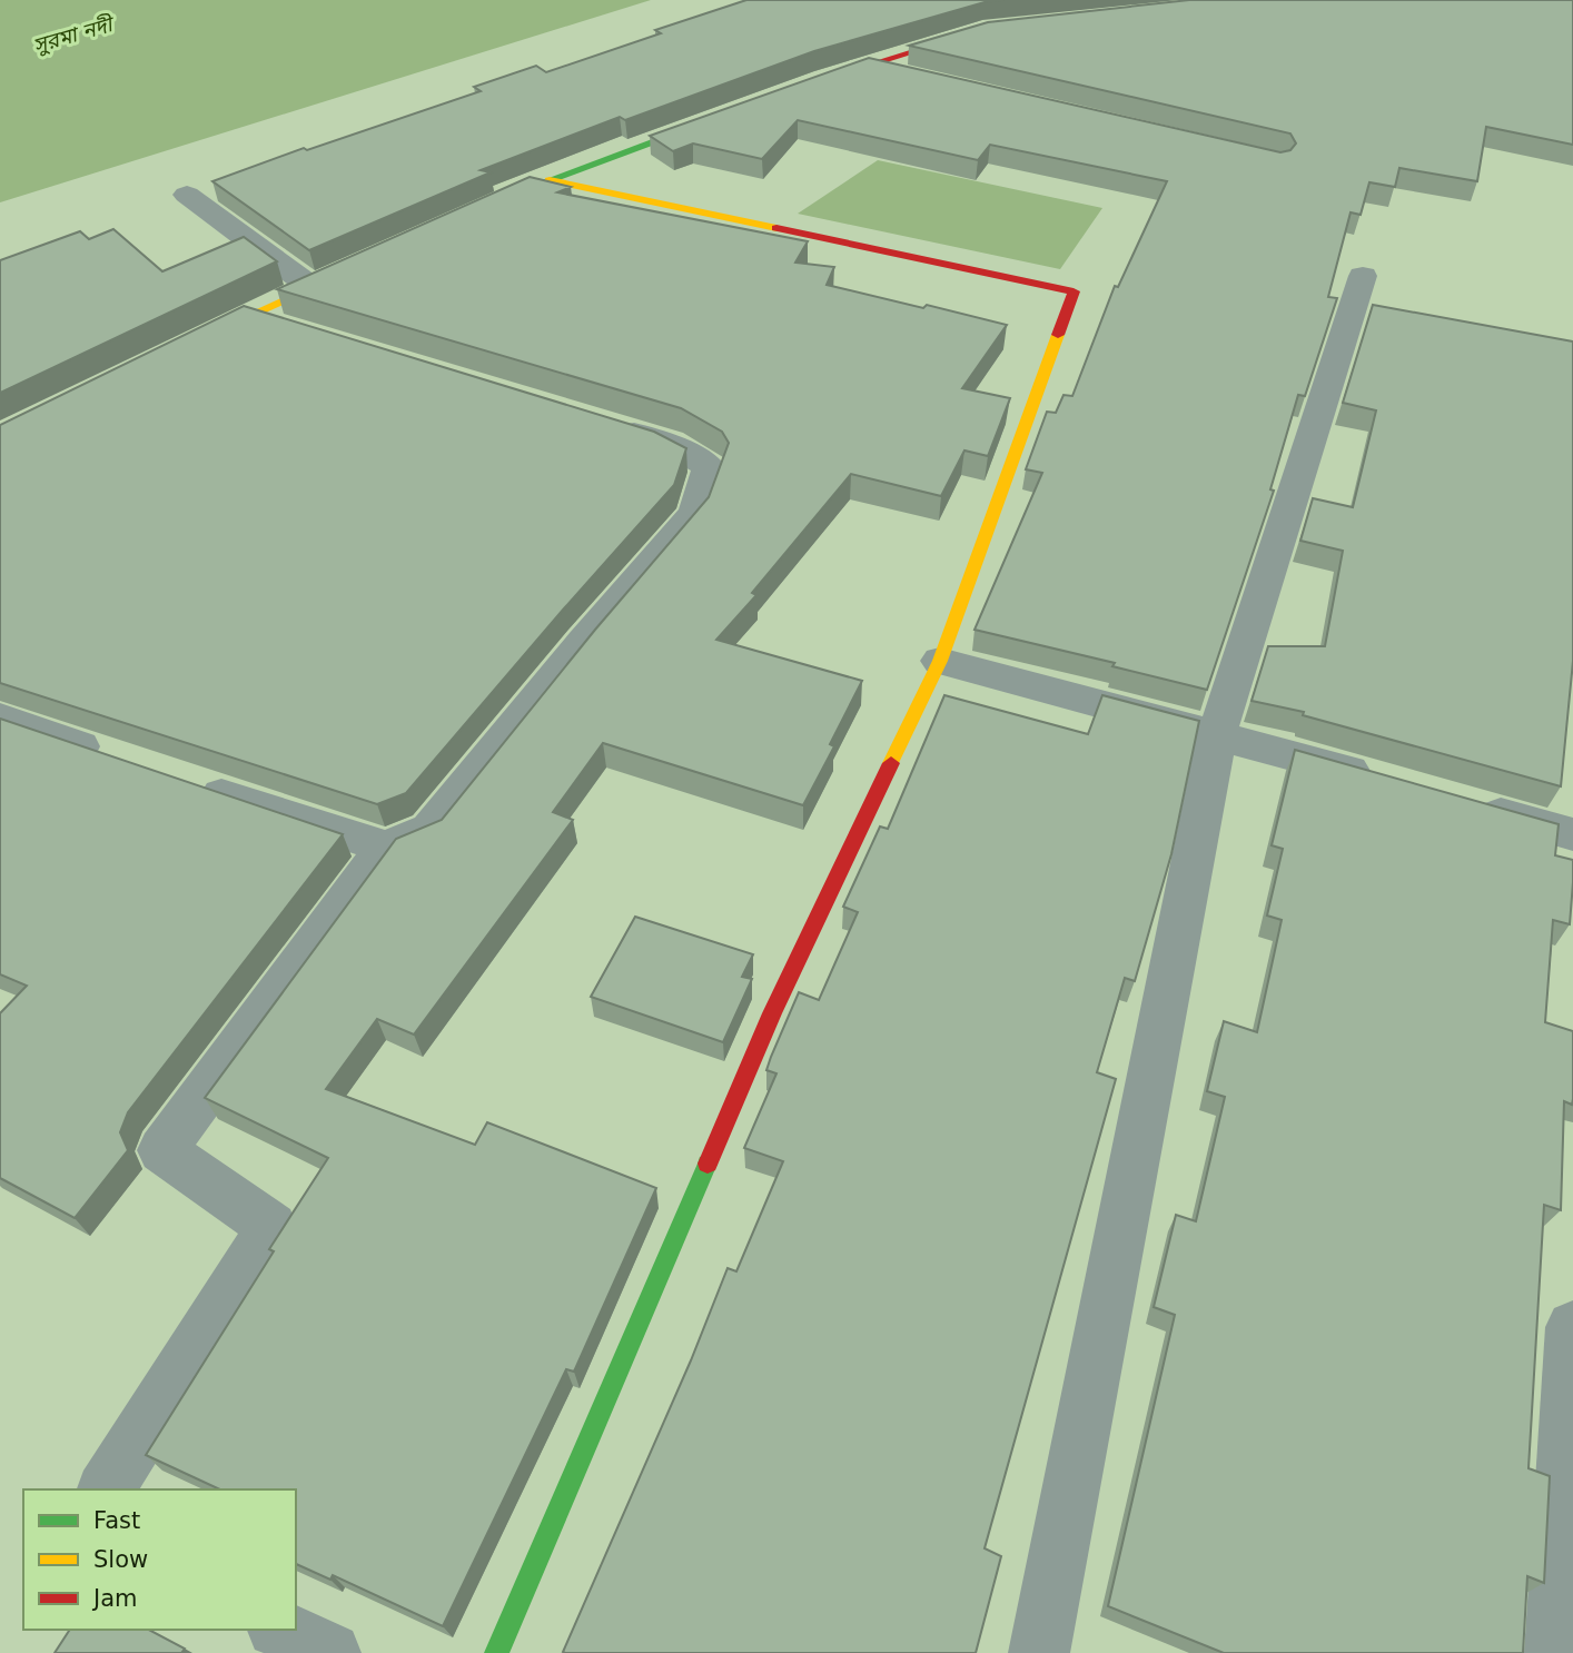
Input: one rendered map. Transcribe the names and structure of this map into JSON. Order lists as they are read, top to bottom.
{
  "water": ["সুরমা নদী"],
  "legend": ["Fast", "Slow", "Jam"]
}
